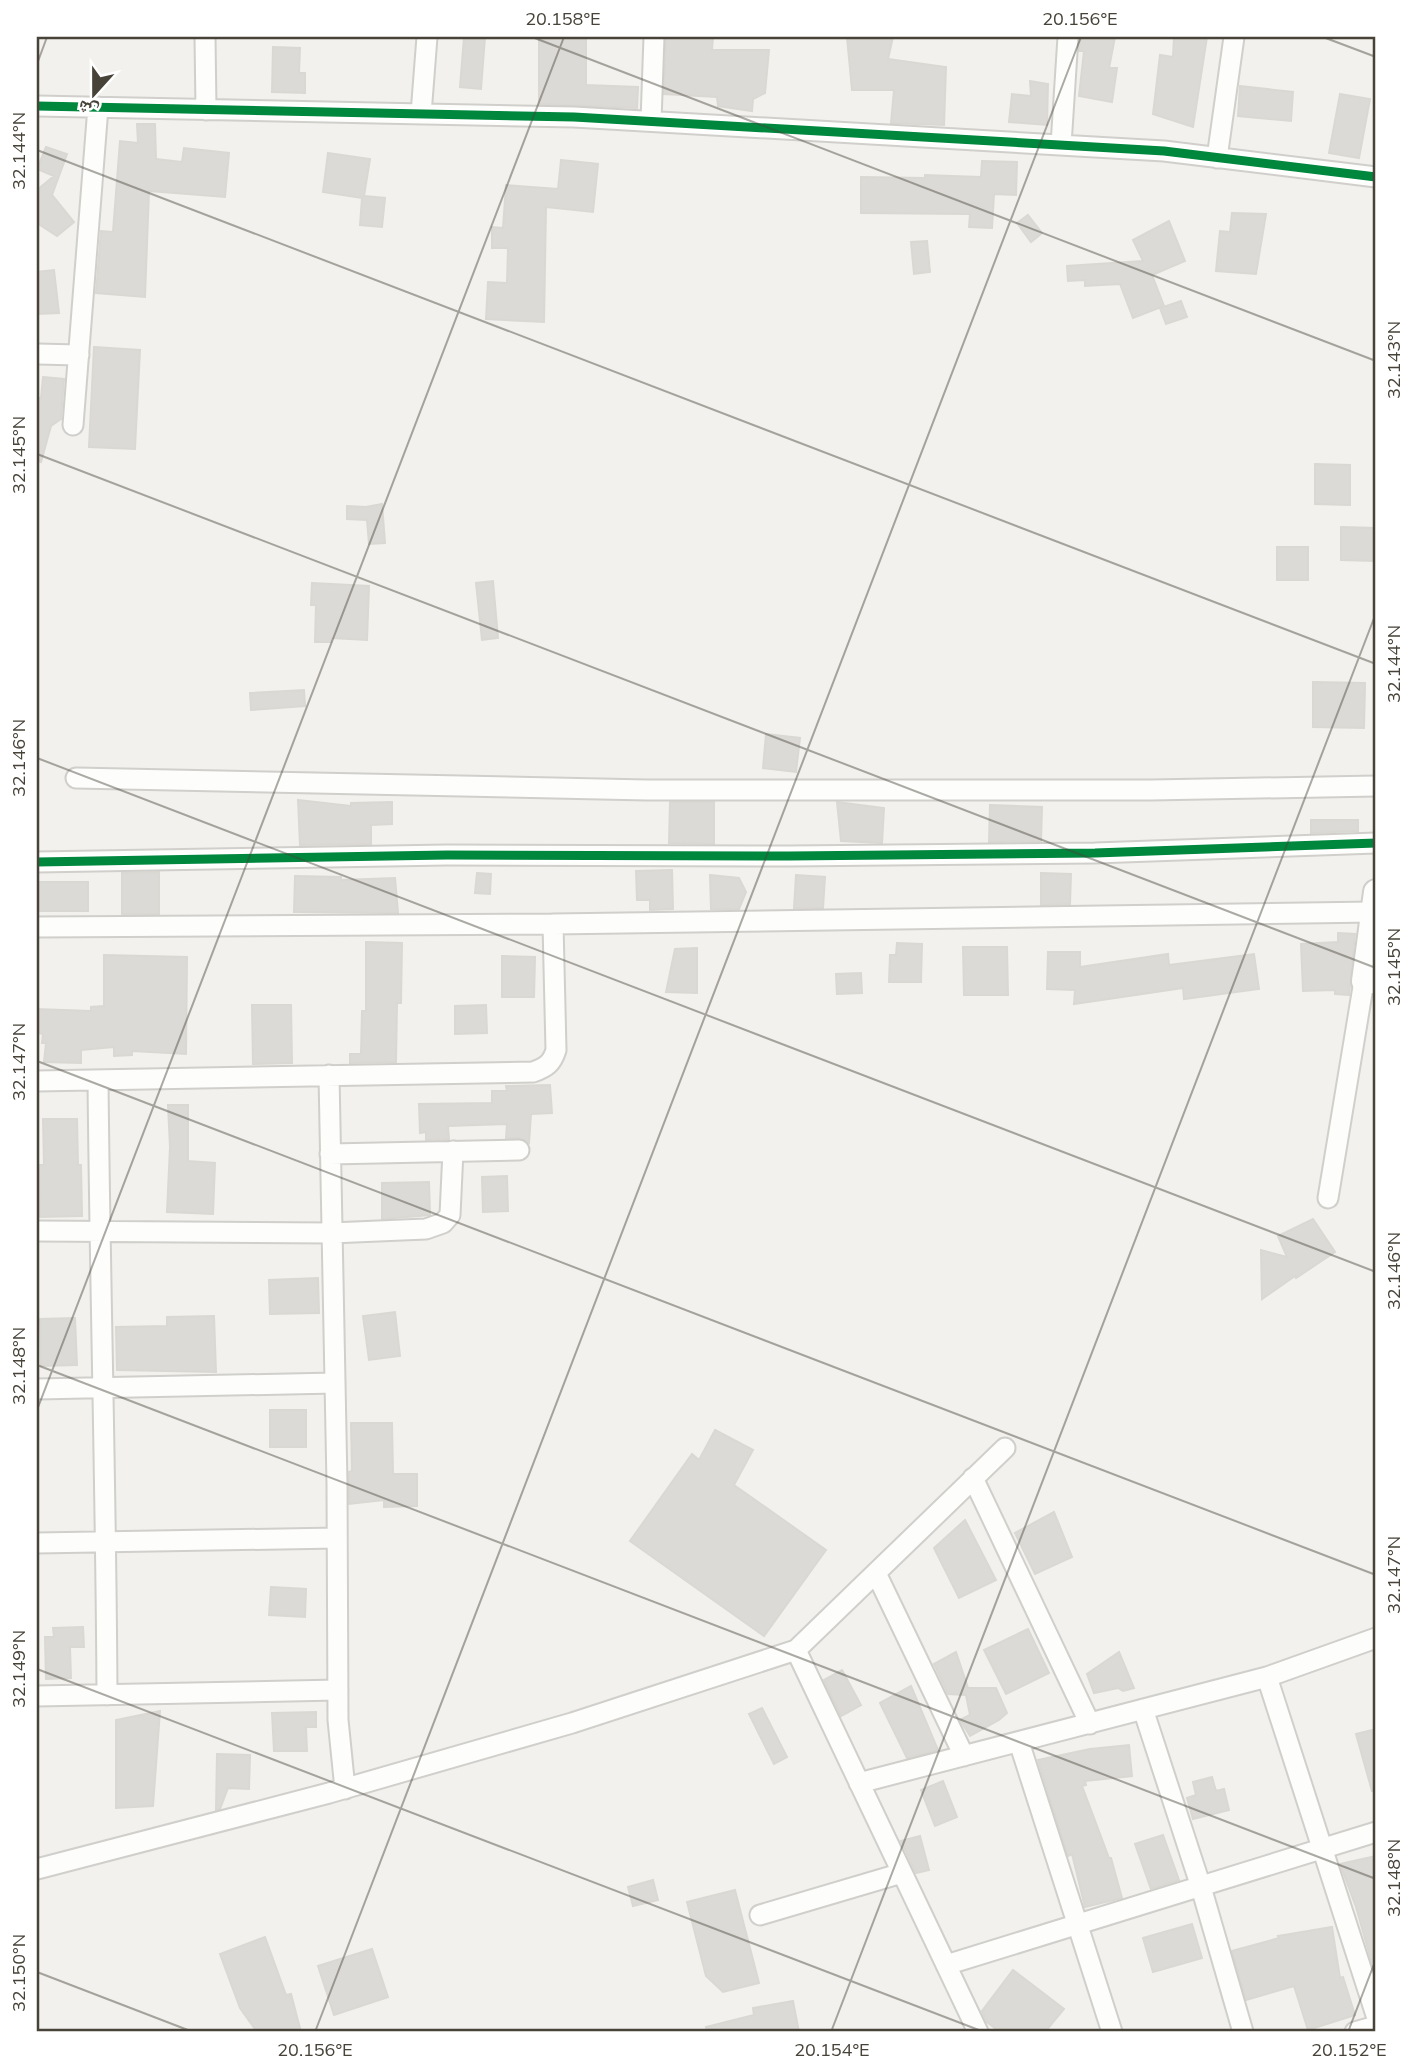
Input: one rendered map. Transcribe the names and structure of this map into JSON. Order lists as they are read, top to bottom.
{
  "north": "bottom",
  "coordinates": [
    "20.158°E",
    "20.156°E",
    "32.144°N",
    "32.143°N",
    "32.145°N",
    "32.146°N",
    "32.147°N",
    "32.148°N",
    "32.149°N",
    "32.150°N",
    "20.154°E",
    "20.152°E"
  ]
}
